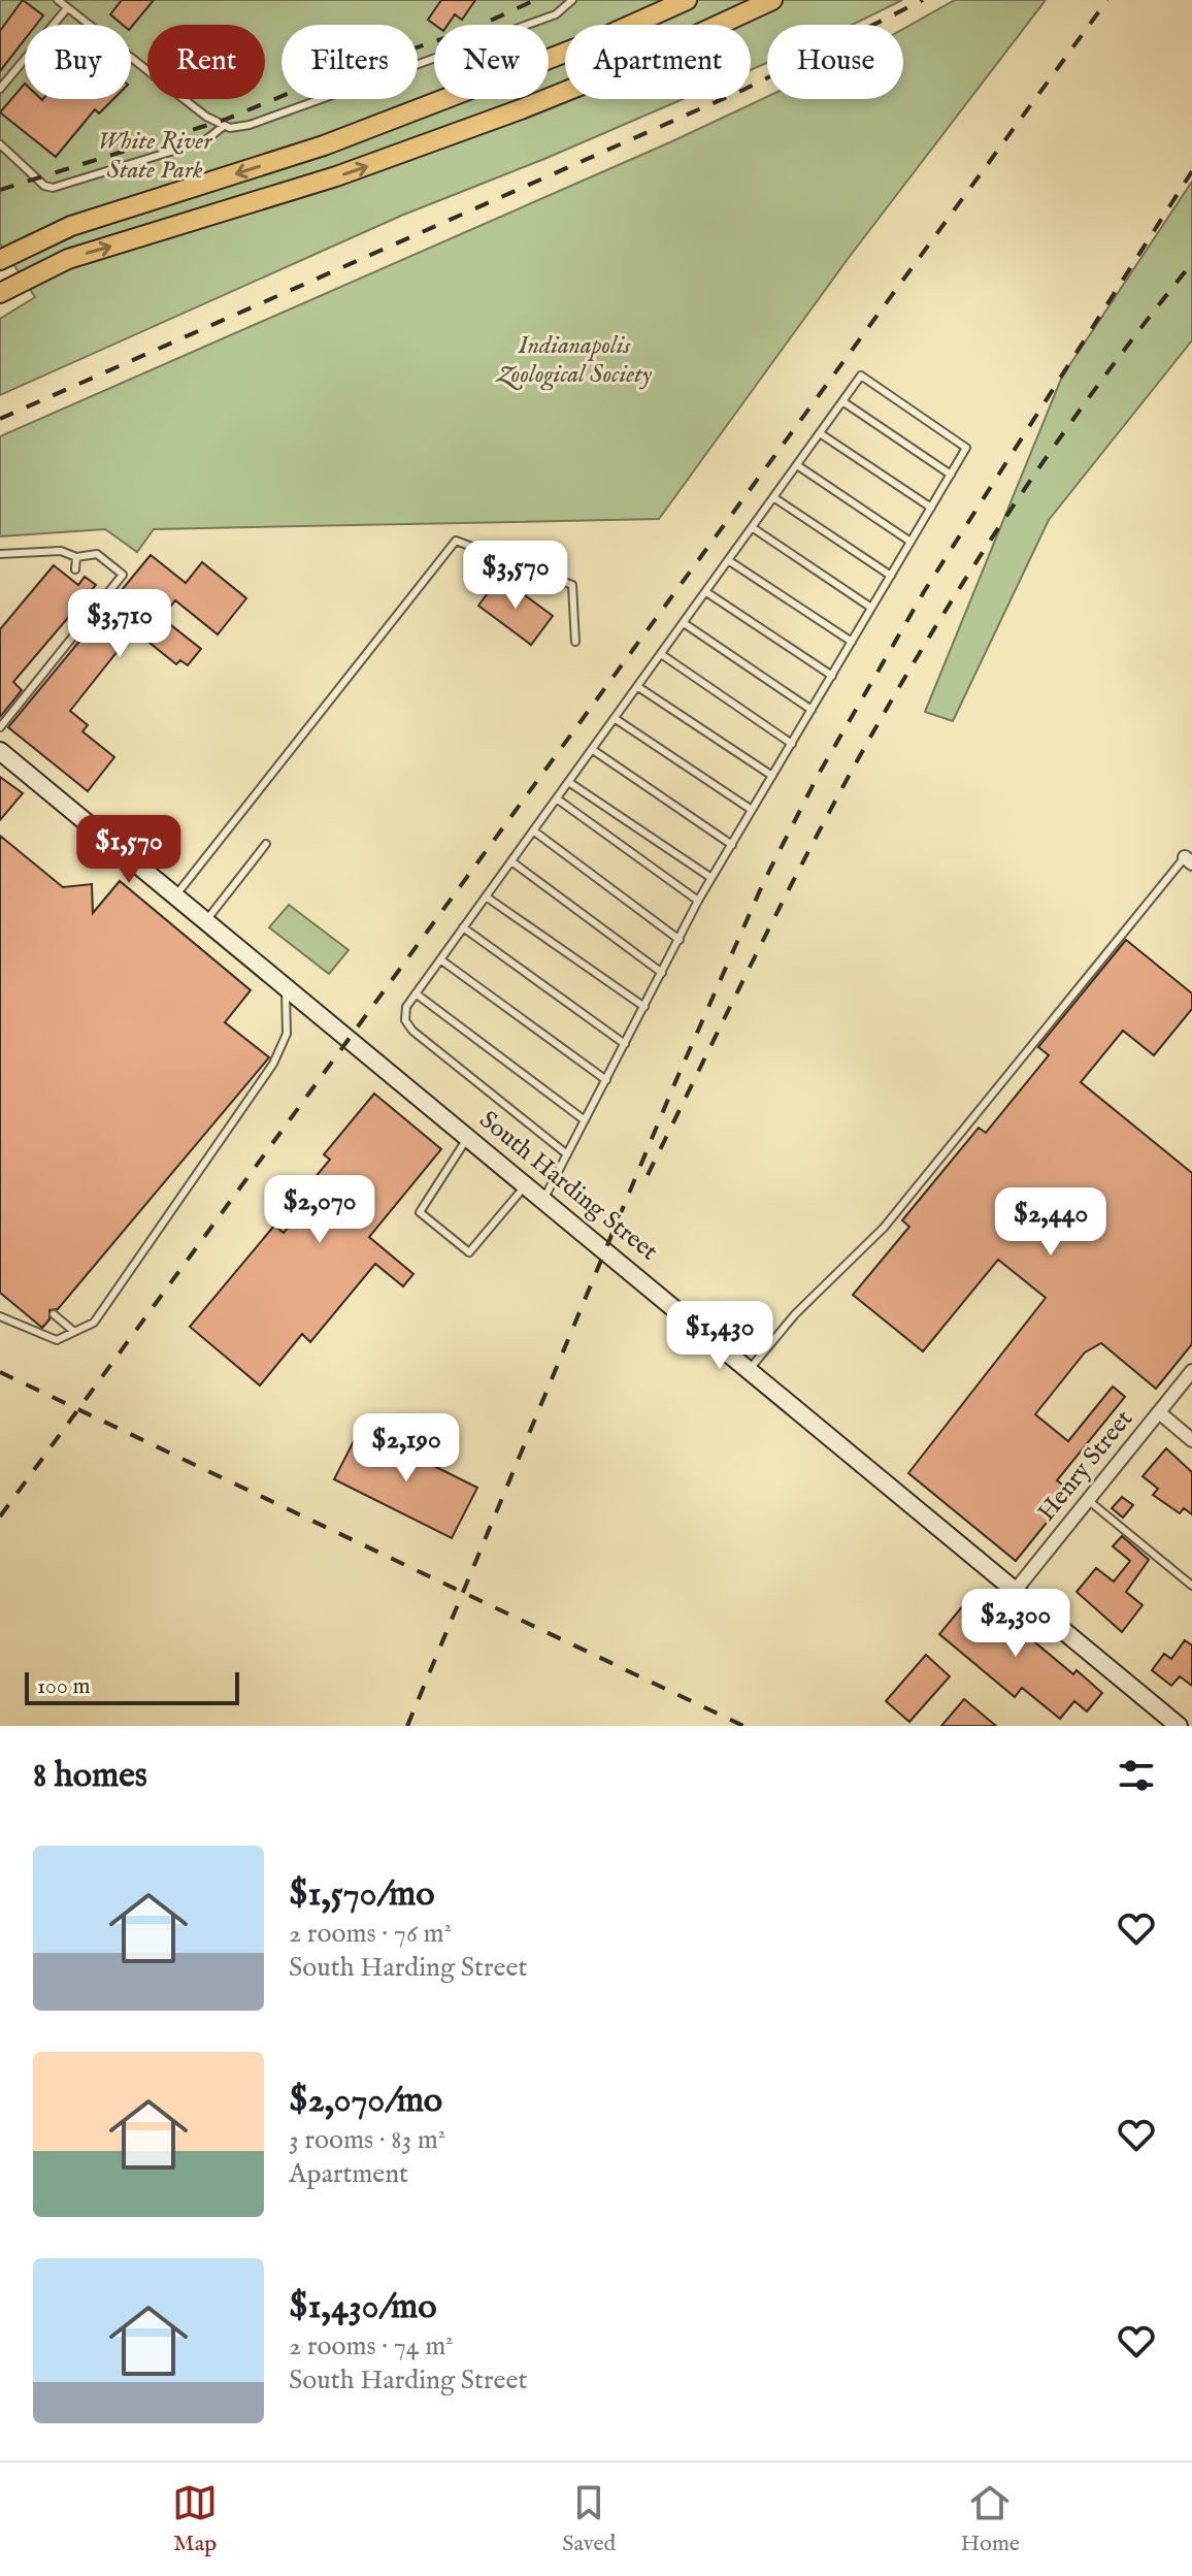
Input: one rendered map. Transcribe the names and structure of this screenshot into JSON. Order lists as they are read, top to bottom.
{
  "streets": {
    "street": ["South Harding Street", "Henry Street"]
  },
  "crossings": [
    ["South Harding Street", "Henry Street"]
  ],
  "parks": ["White River State Park", "Indianapolis Zoological Society"],
  "scale_bar": "100 m",
  "page": {
    "chip": [
      "Buy",
      "Rent",
      "Filters",
      "New",
      "Apartment",
      "House"
    ],
    "price": [
      "$3,570",
      "$3,710",
      "$1,570",
      "$2,070",
      "$2,440",
      "$1,430",
      "$2,190",
      "$2,300"
    ],
    "scale": "100 m",
    "heading": "8 homes",
    "list": [
      {
        "name": "$1,570/mo",
        "note": "2 rooms · 76 m² · South Harding Street"
      },
      {
        "name": "$2,070/mo",
        "note": "3 rooms · 83 m² · Apartment"
      },
      {
        "name": "$1,430/mo",
        "note": "2 rooms · 74 m² · South Harding Street"
      }
    ],
    "tabs": ["Map", "Saved", "Home"]
  }
}
